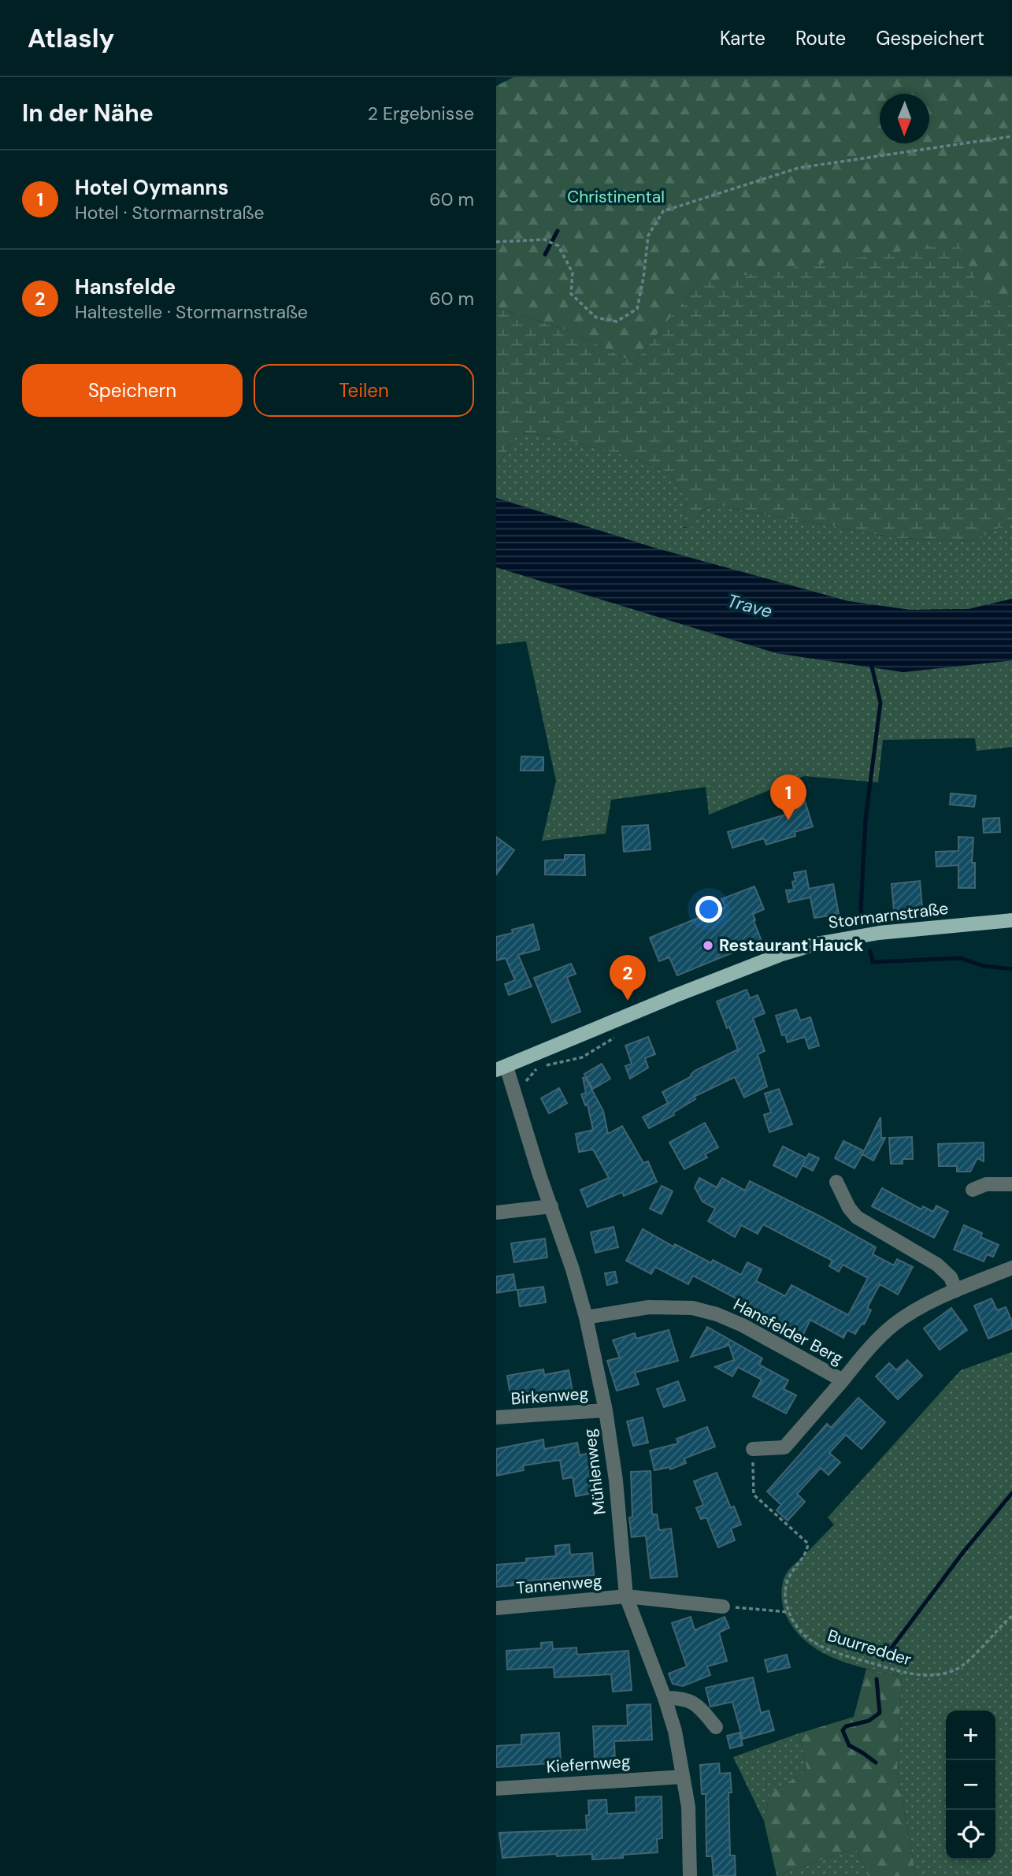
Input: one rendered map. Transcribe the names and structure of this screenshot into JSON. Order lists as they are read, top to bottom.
{
  "streets": {
    "main road": ["Stormarnstraße"],
    "street": [
      "Hansfelder Berg",
      "Birkenweg",
      "Mühlenweg",
      "Tannenweg",
      "Kiefernweg"
    ],
    "path": ["Buurredder"]
  },
  "crossings": [
    ["Stormarnstraße", "Mühlenweg"],
    ["Hansfelder Berg", "Mühlenweg"],
    ["Hansfelder Berg", "Buurredder"],
    ["Birkenweg", "Mühlenweg"],
    ["Mühlenweg", "Tannenweg"],
    ["Mühlenweg", "Kiefernweg"]
  ],
  "water": ["Trave"],
  "parks": ["Christinental"],
  "places": ["Restaurant Hauck"],
  "north": "bottom",
  "page": {
    "header": "Atlasly",
    "nav": ["Karte", "Route", "Gespeichert"],
    "heading": ["In der Nähe", "2 Ergebnisse"],
    "list": [
      {
        "mark": "1",
        "name": "Hotel Oymanns",
        "note": "Hotel · Stormarnstraße",
        "value": "60 m"
      },
      {
        "mark": "2",
        "name": "Hansfelde",
        "note": "Haltestelle · Stormarnstraße",
        "value": "60 m"
      }
    ],
    "buttons": ["Speichern", "Teilen"],
    "pins": ["1", "2"],
    "map_buttons": ["+", "−"]
  }
}
